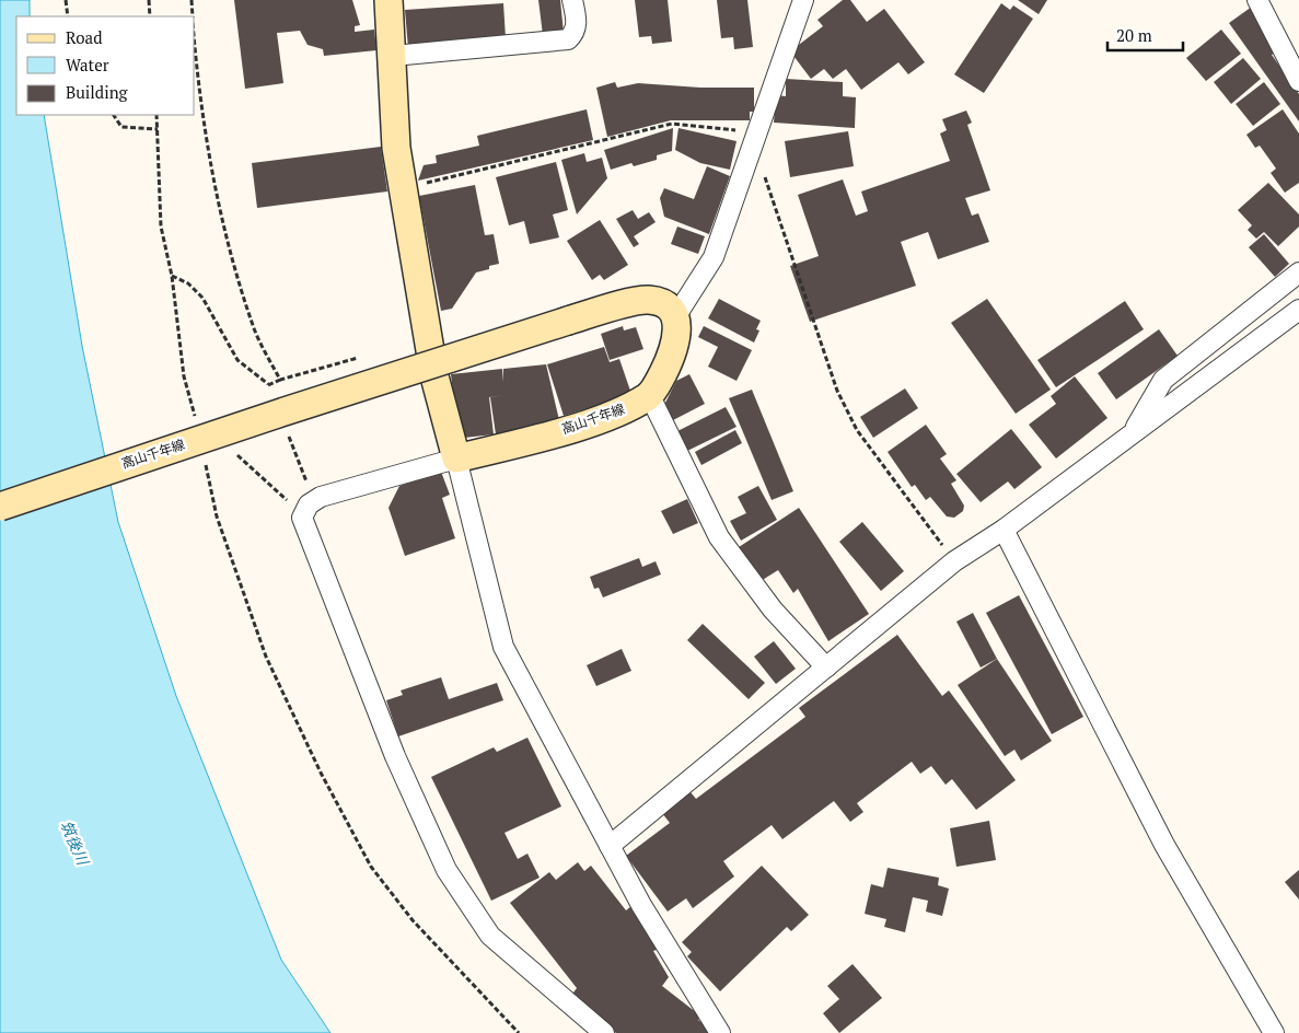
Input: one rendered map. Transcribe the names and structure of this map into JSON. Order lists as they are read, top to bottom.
{
  "streets": {
    "main road": ["高山千年線"]
  },
  "water": ["筑後川"],
  "legend": ["Road", "Water", "Building"],
  "scale_bar": "20 m"
}
